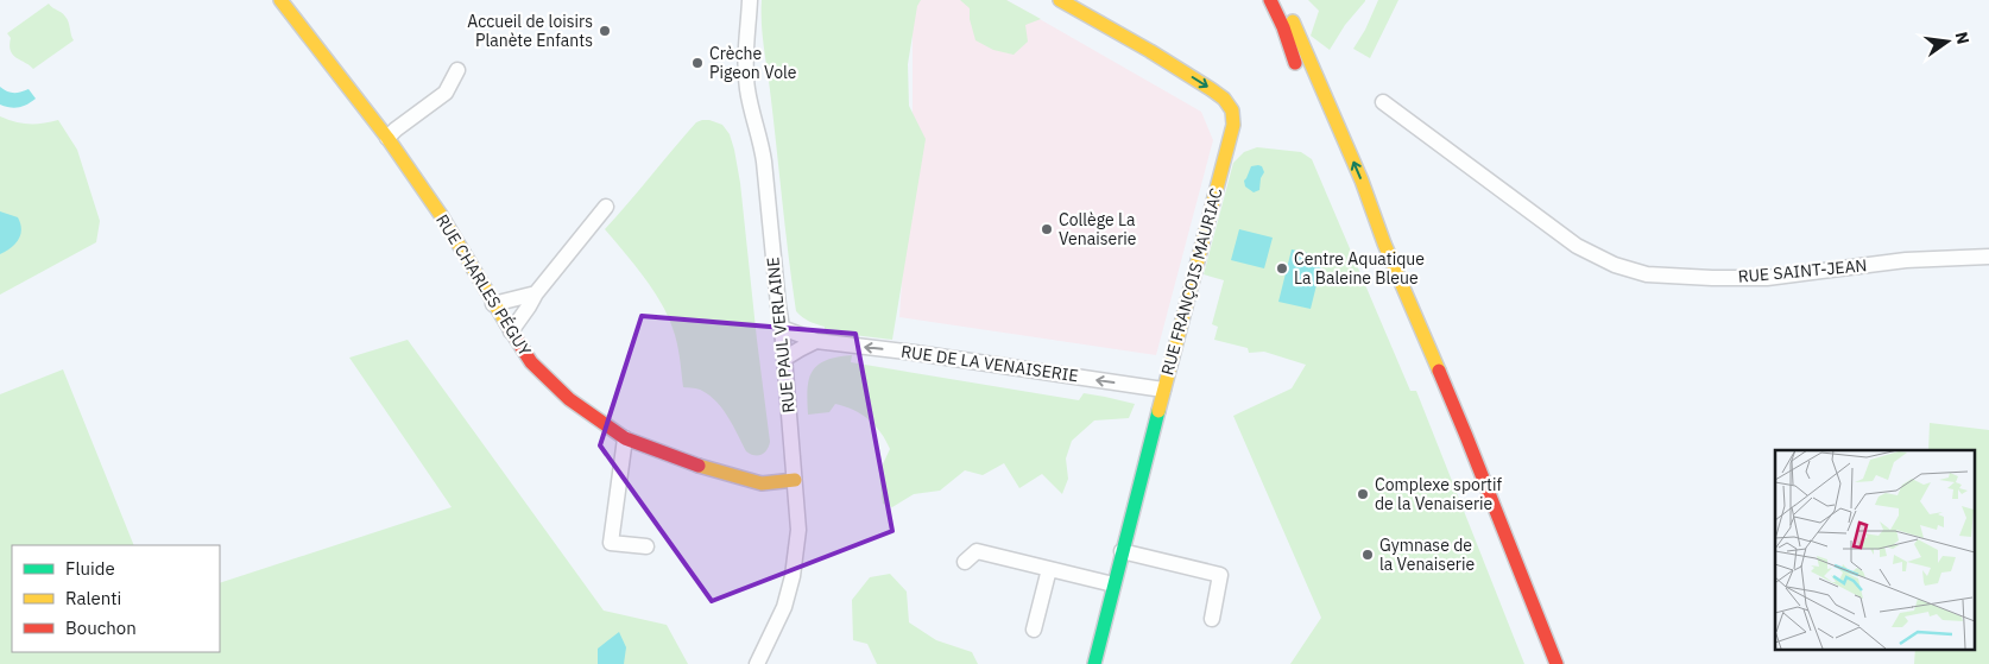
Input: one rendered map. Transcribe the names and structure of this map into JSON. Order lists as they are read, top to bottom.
{
  "streets": {
    "main road": ["RUE FRANÇOIS MAURIAC", "RUE CHARLES PÉGUY"],
    "street": ["RUE SAINT-JEAN", "RUE PAUL VERLAINE", "RUE DE LA VENAISERIE"]
  },
  "crossings": [
    ["RUE FRANÇOIS MAURIAC", "RUE DE LA VENAISERIE"],
    ["RUE CHARLES PÉGUY", "RUE PAUL VERLAINE"],
    ["RUE PAUL VERLAINE", "RUE DE LA VENAISERIE"]
  ],
  "one_way": ["RUE DE LA VENAISERIE"],
  "places": [
    "Accueil de loisirs Planète Enfants",
    "Crèche Pigeon Vole",
    "Collège La Venaiserie",
    "Centre Aquatique La Baleine Bleue",
    "Complexe sportif de la Venaiserie",
    "Gymnase de la Venaiserie"
  ],
  "legend": ["Fluide", "Ralenti", "Bouchon"],
  "north": "right"
}
